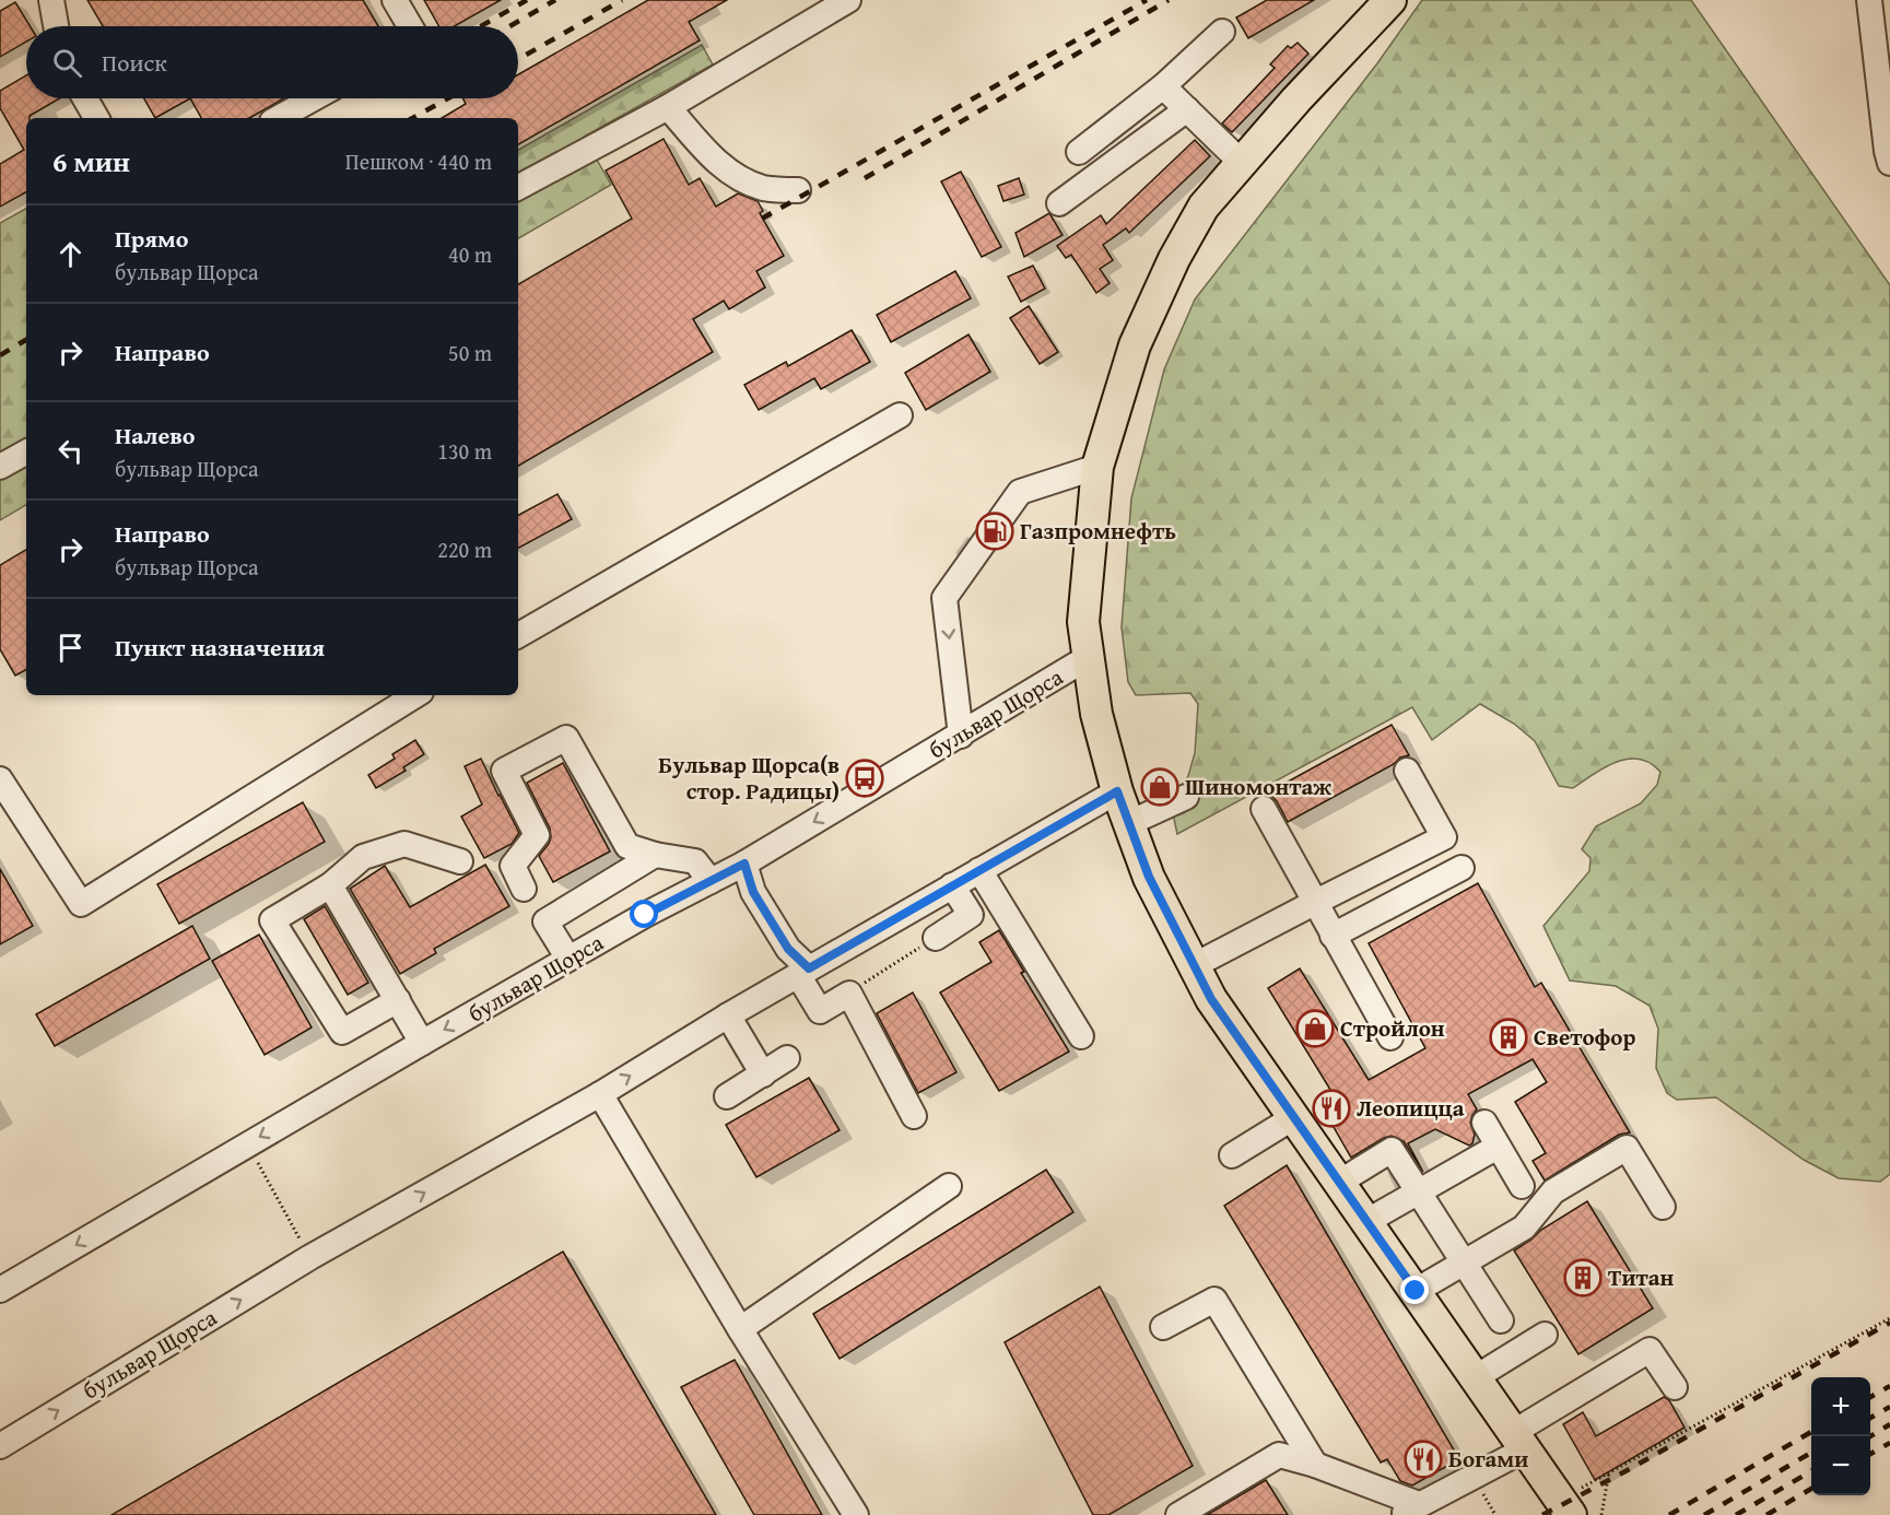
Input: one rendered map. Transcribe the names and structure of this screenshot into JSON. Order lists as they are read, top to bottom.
{
  "streets": {
    "main road": ["бульвар Щорса"]
  },
  "places": {
    "fuel station": ["Газпромнефть"],
    "bus stop": ["Бульвар Щорса(в стор. Радицы)"],
    "shop": ["Шиномонтаж", "Стройлон"],
    "building": ["Светофор", "Титан"],
    "restaurant": ["Леопицца", "Богами"]
  },
  "page": {
    "search": "Поиск",
    "heading": ["6 мин", "Пешком · 440 m"],
    "list": [
      ["Прямо", "бульвар Щорса", "40 m"],
      ["Направо", "50 m"],
      ["Налево", "бульвар Щорса", "130 m"],
      ["Направо", "бульвар Щорса", "220 m"],
      "Пункт назначения"
    ],
    "map_buttons": ["+", "−"]
  }
}
